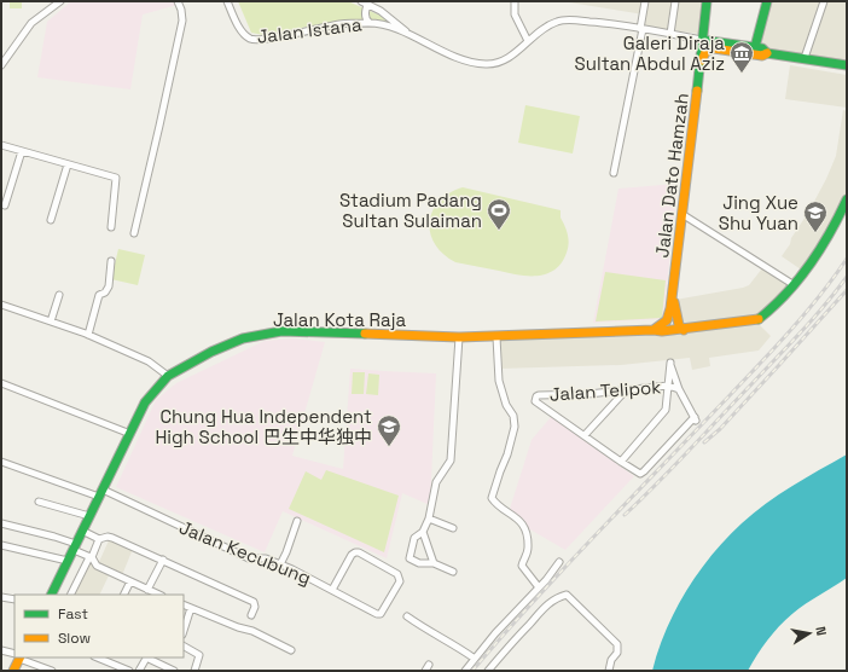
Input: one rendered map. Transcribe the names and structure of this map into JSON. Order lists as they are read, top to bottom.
{
  "streets": {
    "main road": ["Jalan Dato Hamzah", "Jalan Kota Raja"],
    "street": ["Jalan Istana", "Jalan Telipok", "Jalan Kecubung"]
  },
  "crossings": [
    ["Jalan Istana", "Jalan Dato Hamzah"],
    ["Jalan Kota Raja", "Jalan Kecubung"]
  ],
  "places": {
    "museum": ["Galeri Diraja Sultan Abdul Aziz"],
    "sports": ["Stadium Padang Sultan Sulaiman"],
    "school or university": ["Jing Xue Shu Yuan", "Chung Hua Independent High School 巴生中华独中"]
  },
  "legend": ["Fast", "Slow"],
  "north": "right"
}
